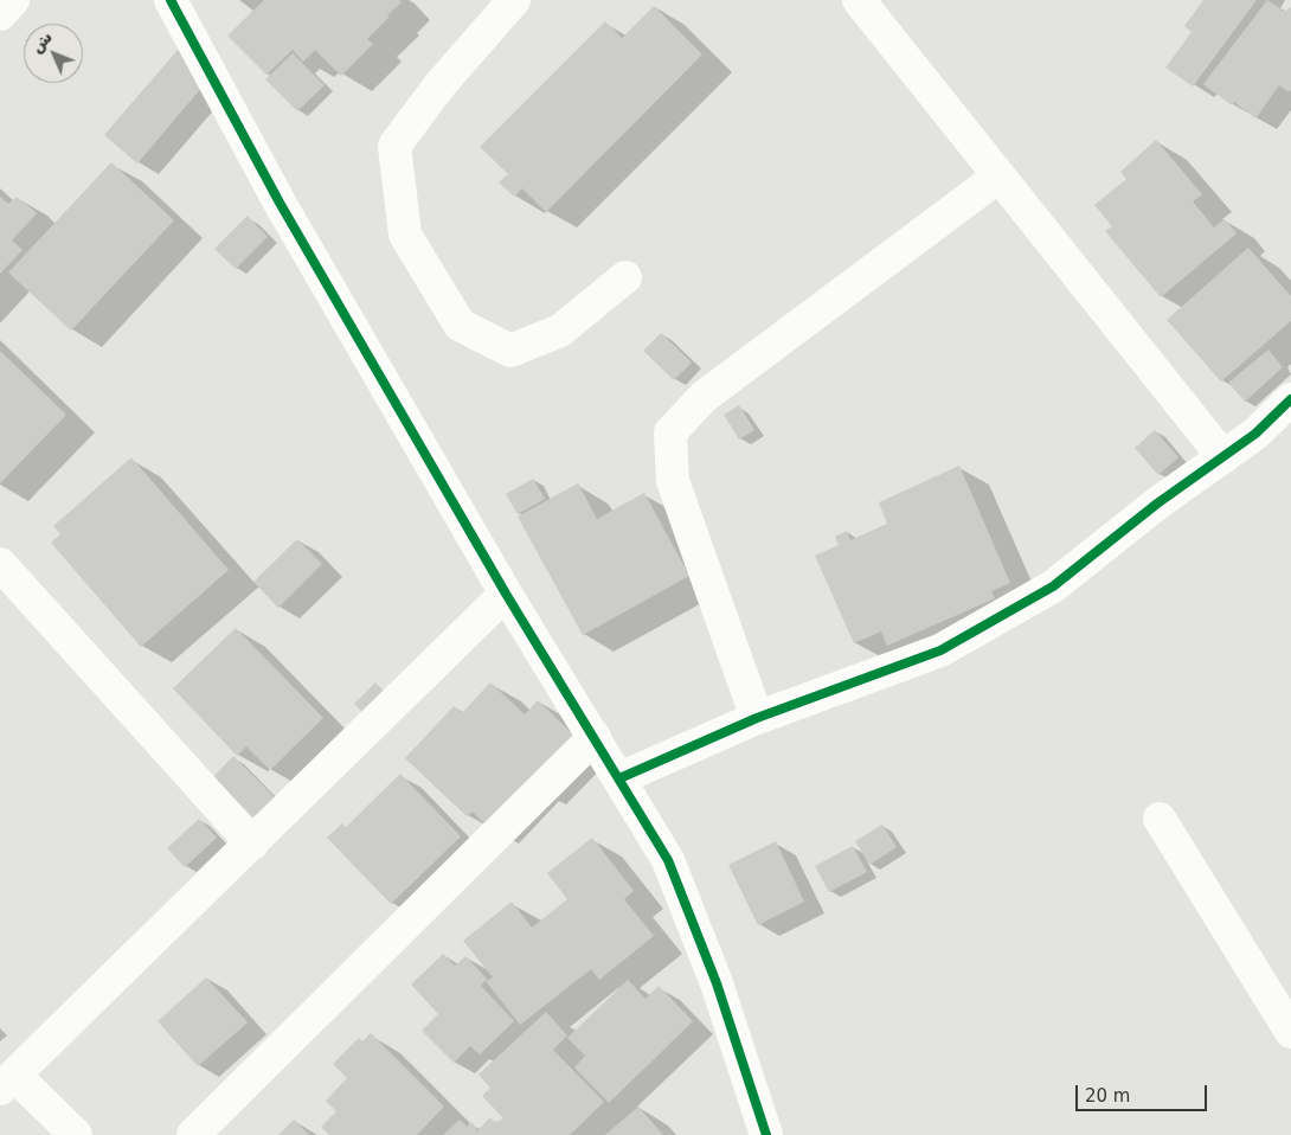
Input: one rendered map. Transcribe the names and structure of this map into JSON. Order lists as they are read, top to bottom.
{
  "scale_bar": "20 m",
  "north": "top left"
}
